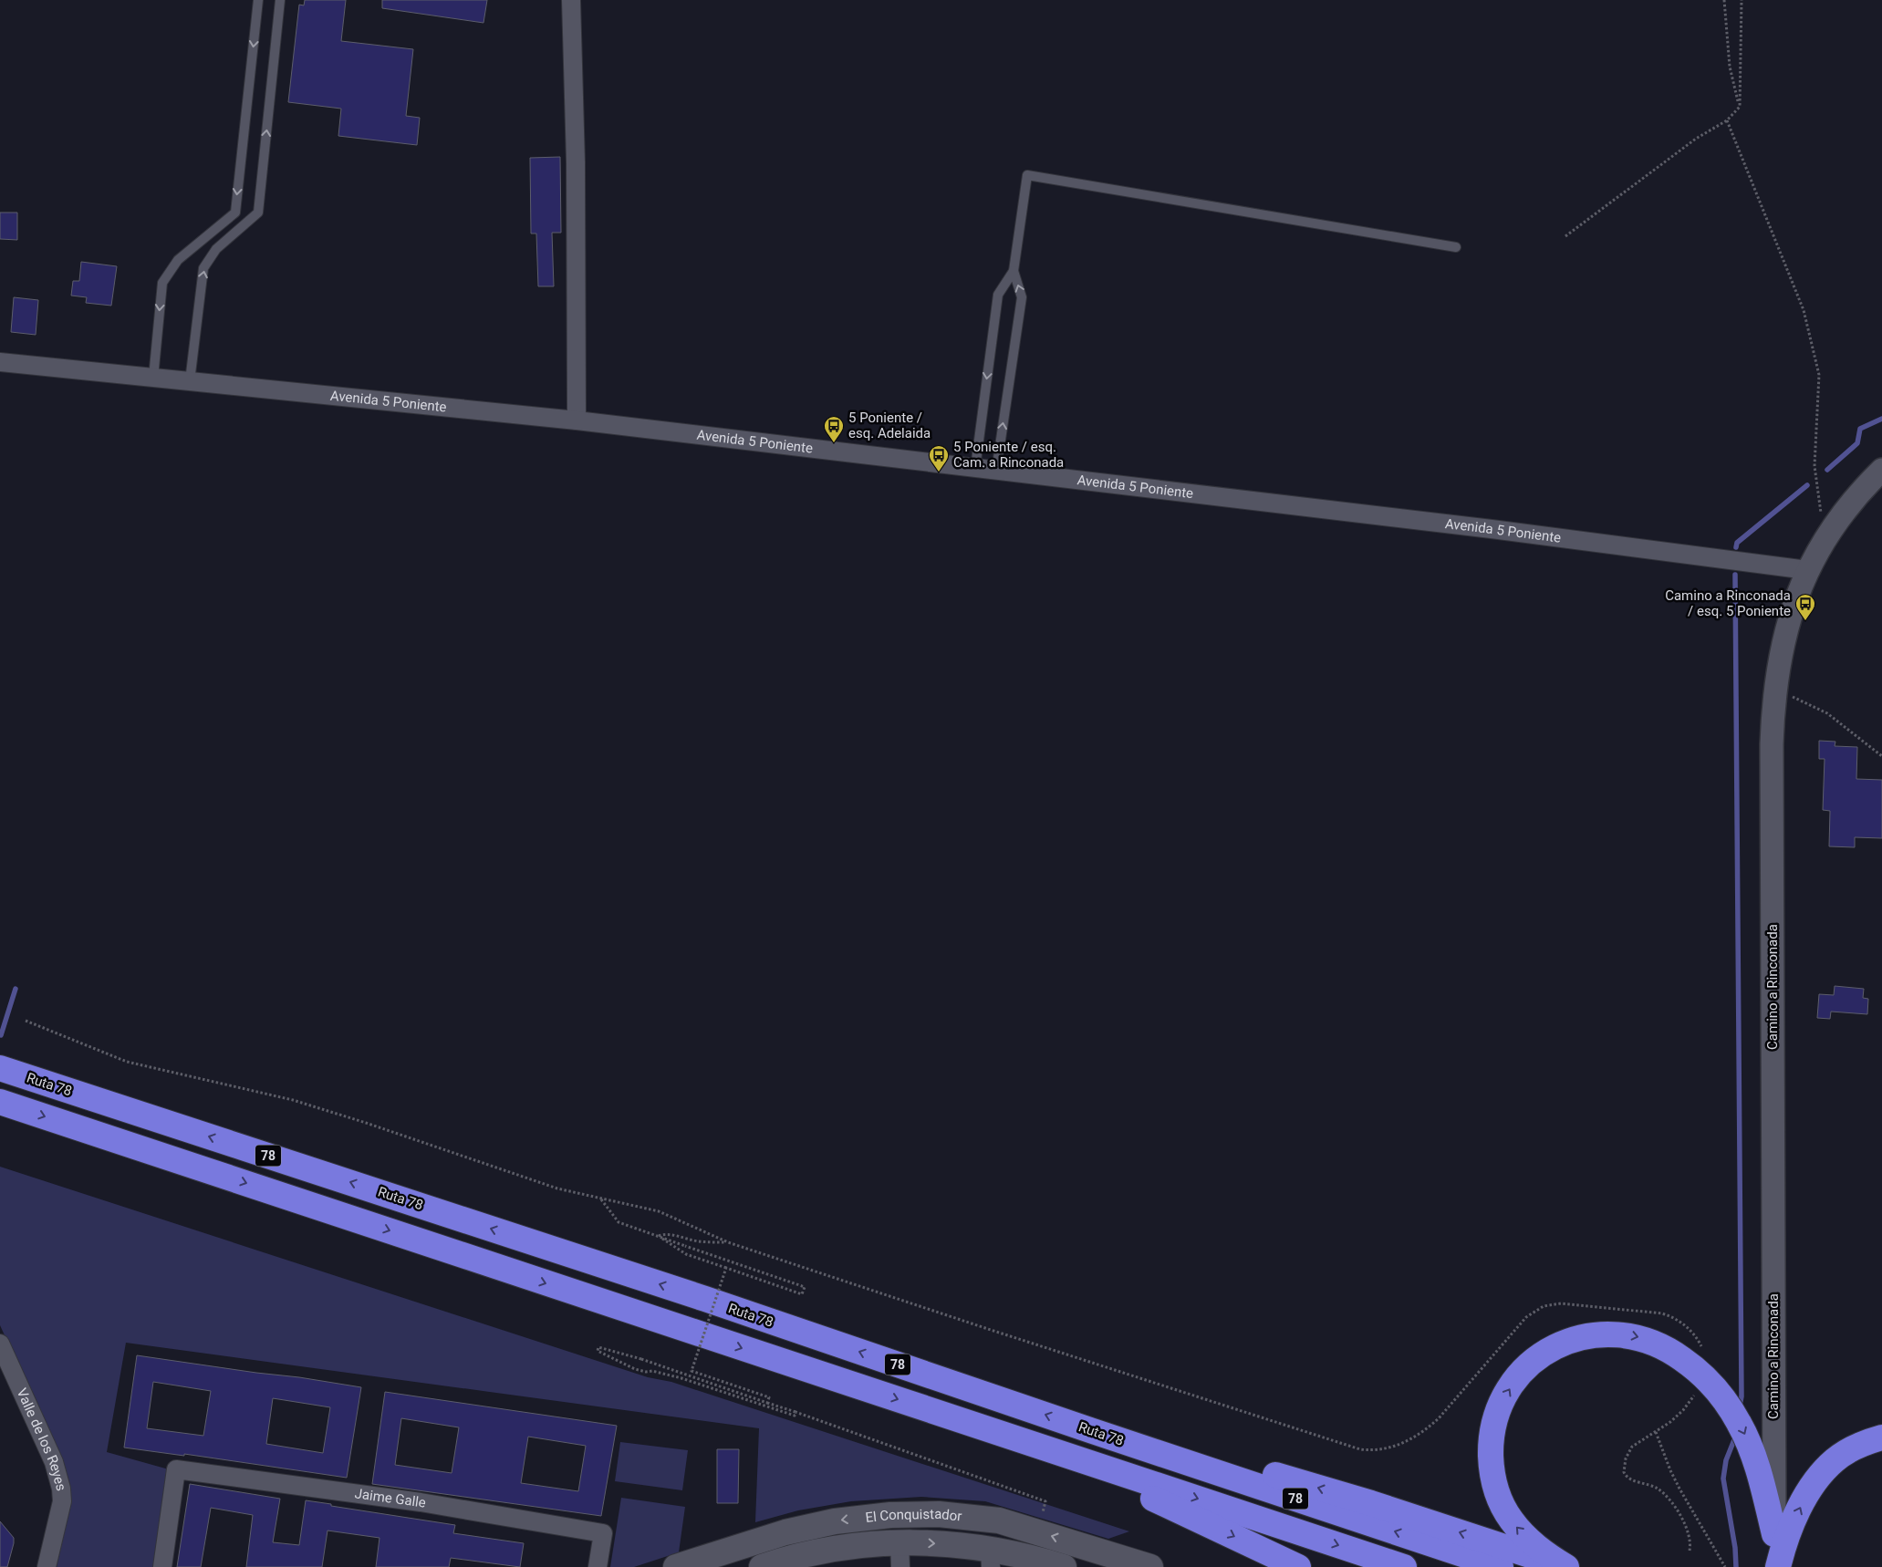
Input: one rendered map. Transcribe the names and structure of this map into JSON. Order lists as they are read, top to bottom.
{
  "streets": {
    "highway": ["Ruta 78", "78"],
    "main road": ["El Conquistador"],
    "street": [
      "Avenida 5 Poniente",
      "Camino a Rinconada",
      "Valle de los Reyes",
      "Jaime Galle"
    ]
  },
  "crossings": [
    ["Avenida 5 Poniente", "Camino a Rinconada"]
  ],
  "places": {
    "bus stop": ["5 Poniente / esq. Adelaida", "5 Poniente / esq. Cam. a Rinconada", "Camino a Rinconada / esq. 5 Poniente"]
  }
}
